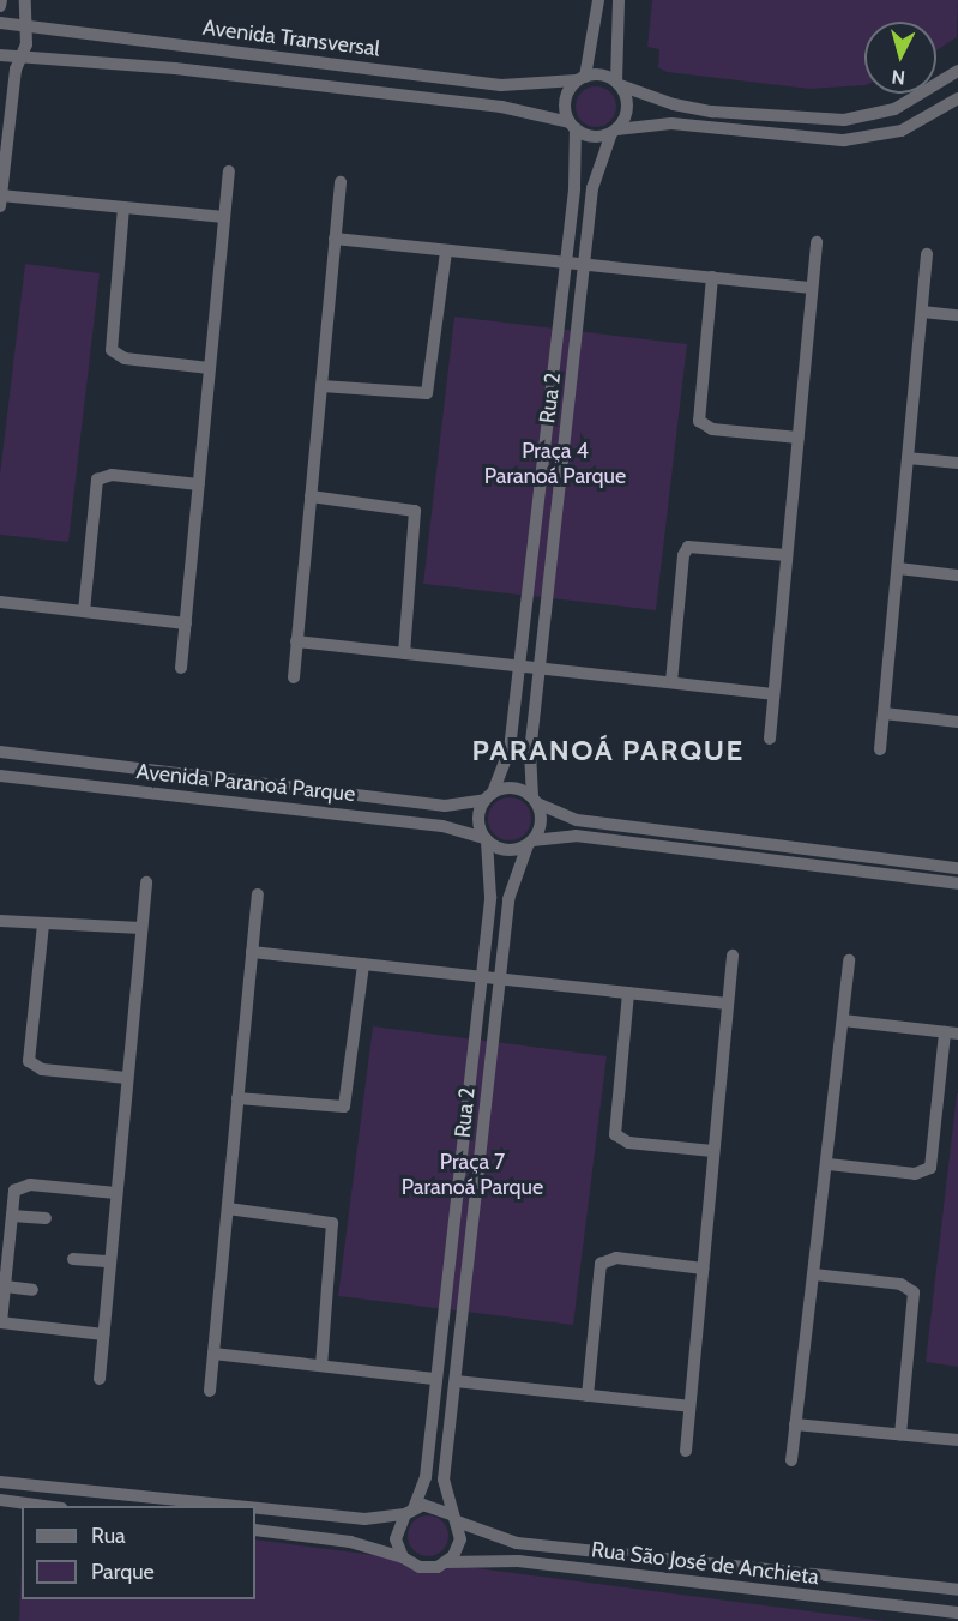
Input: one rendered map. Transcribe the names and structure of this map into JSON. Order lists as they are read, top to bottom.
{
  "streets": {
    "street": [
      "Avenida Transversal",
      "Rua 2",
      "Avenida Paranoá Parque",
      "Rua São José de Anchieta"
    ]
  },
  "crossings": [
    ["Avenida Transversal", "Rua 2"],
    ["Rua 2", "Avenida Paranoá Parque"],
    ["Rua 2", "Rua São José de Anchieta"]
  ],
  "districts": ["PARANOÁ PARQUE"],
  "parks": ["Praça 4 Paranoá Parque", "Praça 7 Paranoá Parque"],
  "legend": ["Rua", "Parque"],
  "north": "bottom"
}
